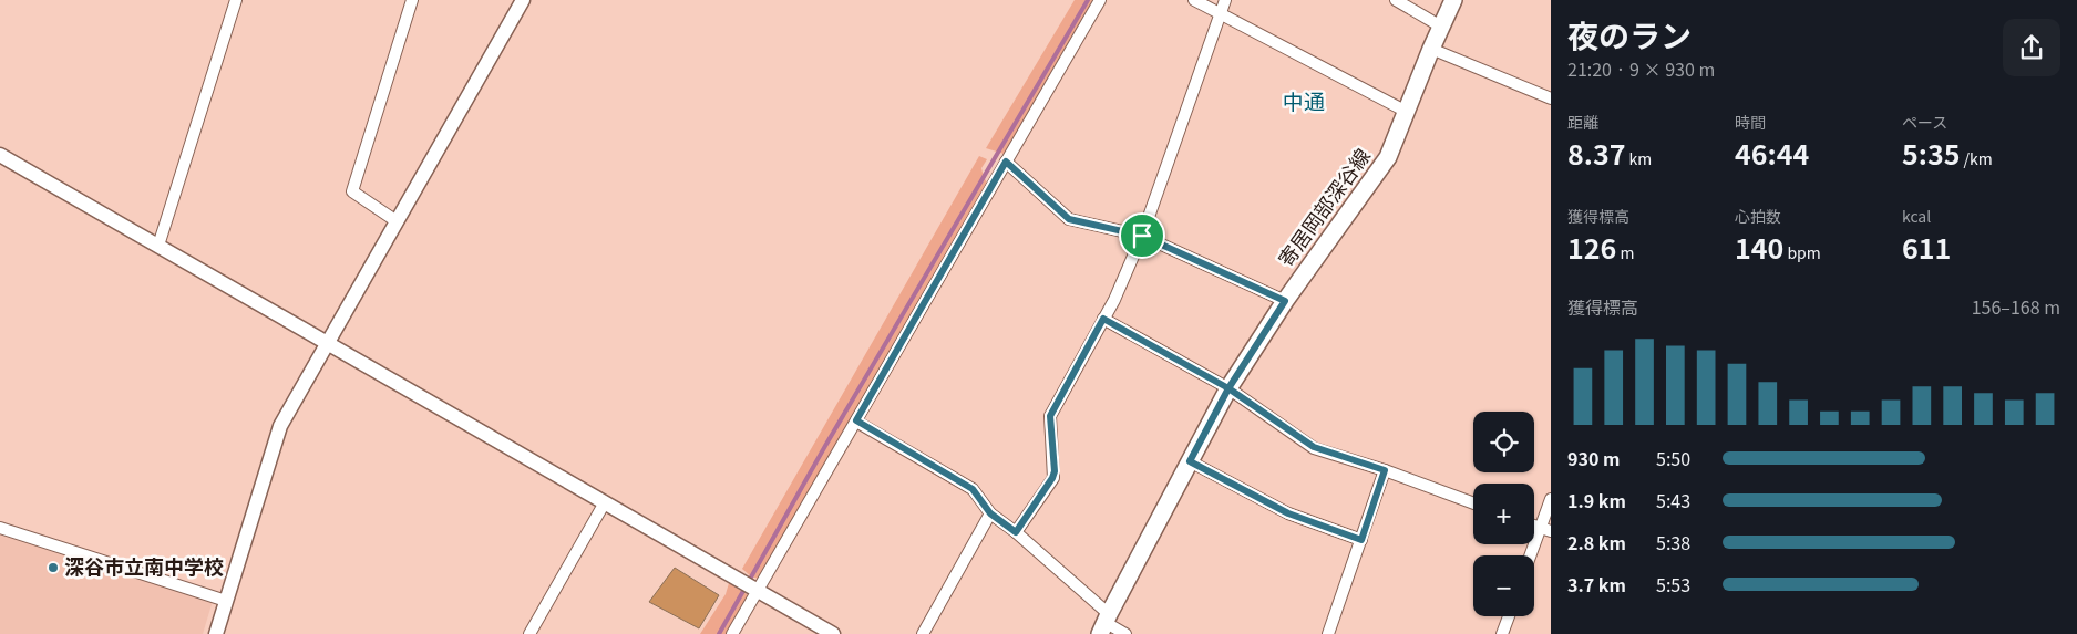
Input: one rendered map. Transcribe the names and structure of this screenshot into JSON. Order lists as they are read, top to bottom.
{
  "streets": {
    "main road": ["寄居岡部深谷線"]
  },
  "districts": ["中通"],
  "places": ["深谷市立南中学校"],
  "page": {
    "heading": ["夜のラン", "21:20 · 9 × 930 m"],
    "stats": [
      ["距離", "8.37 km"],
      ["時間", "46:44"],
      ["ペース", "5:35 /km"],
      ["獲得標高", "126 m"],
      ["心拍数", "140 bpm"],
      ["kcal", "611"]
    ],
    "chart": ["獲得標高", "156–168 m"],
    "map_buttons": ["+", "−"],
    "list": [
      {
        "name": "930 m",
        "note": "5:50"
      },
      {
        "name": "1.9 km",
        "note": "5:43"
      },
      {
        "name": "2.8 km",
        "note": "5:38"
      },
      {
        "name": "3.7 km",
        "note": "5:53"
      }
    ]
  }
}
